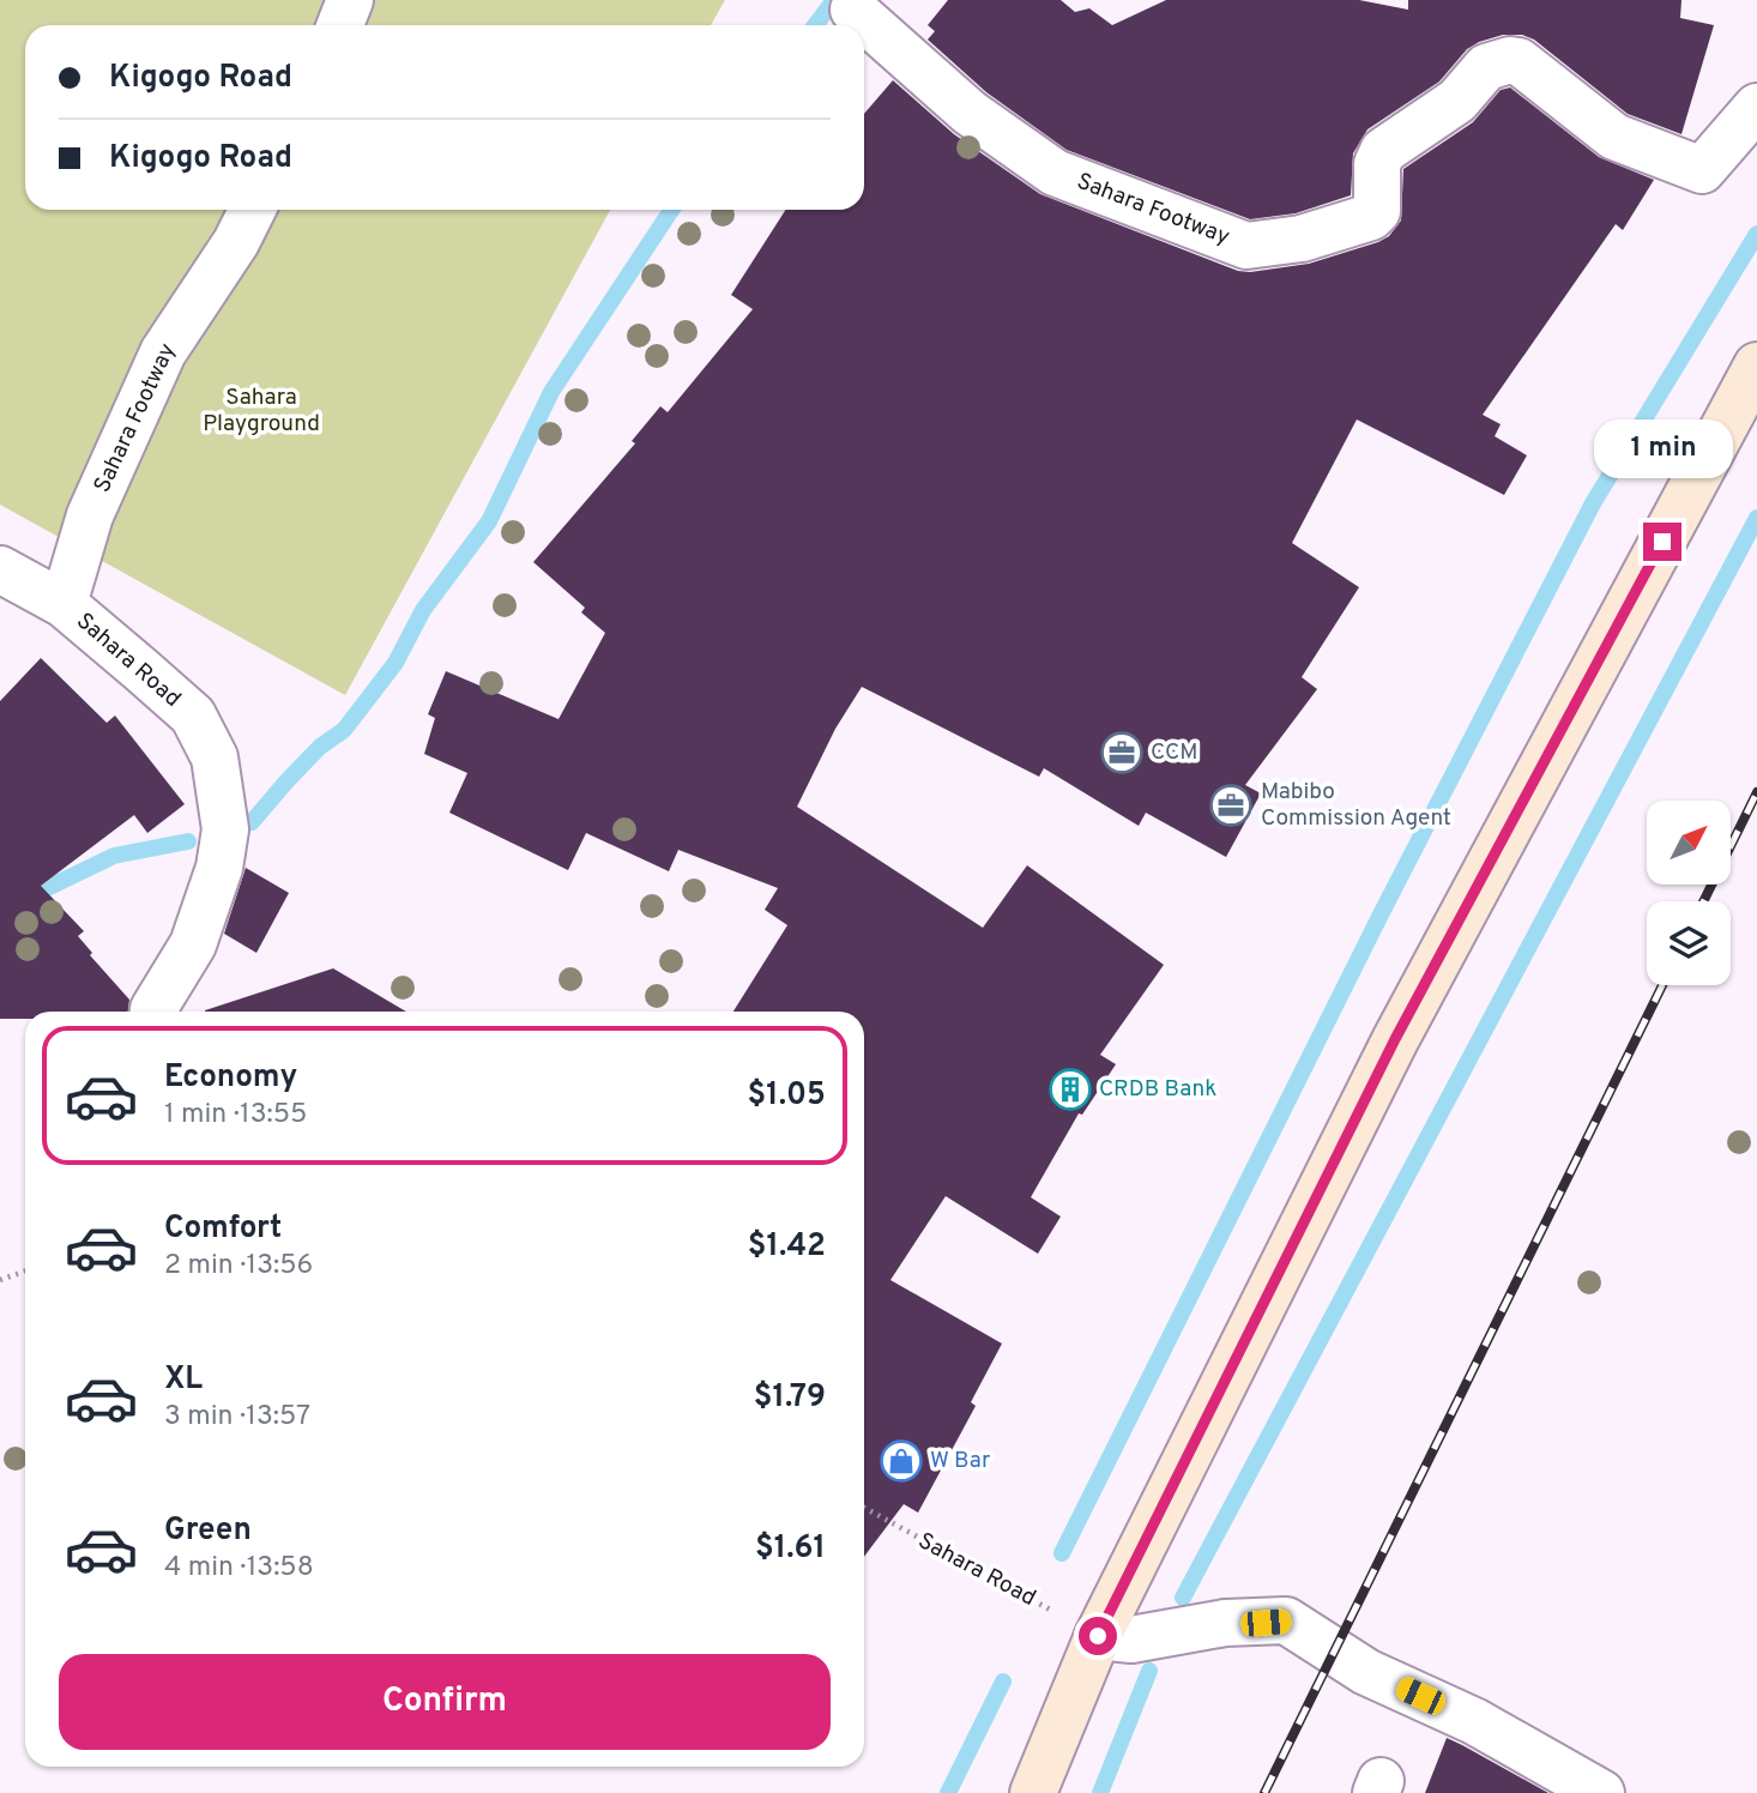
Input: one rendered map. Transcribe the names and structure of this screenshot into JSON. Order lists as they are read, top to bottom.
{
  "streets": {
    "street": ["Sahara Footway", "Sahara Road"]
  },
  "crossings": [
    ["Sahara Footway", "Sahara Road"]
  ],
  "parks": ["Sahara Playground"],
  "places": {
    "office": ["CCM", "Mabibo Commission Agent"],
    "building": ["CRDB Bank"],
    "shop": ["W Bar"]
  },
  "north": "top right",
  "page": {
    "banner": ["Kigogo Road", "Kigogo Road"],
    "bubble": "1 min",
    "list": [
      {
        "name": "Economy",
        "note": "1 min · 13:55",
        "value": "$1.05"
      },
      {
        "name": "Comfort",
        "note": "2 min · 13:56",
        "value": "$1.42"
      },
      {
        "name": "XL",
        "note": "3 min · 13:57",
        "value": "$1.79"
      },
      {
        "name": "Green",
        "note": "4 min · 13:58",
        "value": "$1.61"
      }
    ],
    "buttons": "Confirm"
  }
}
